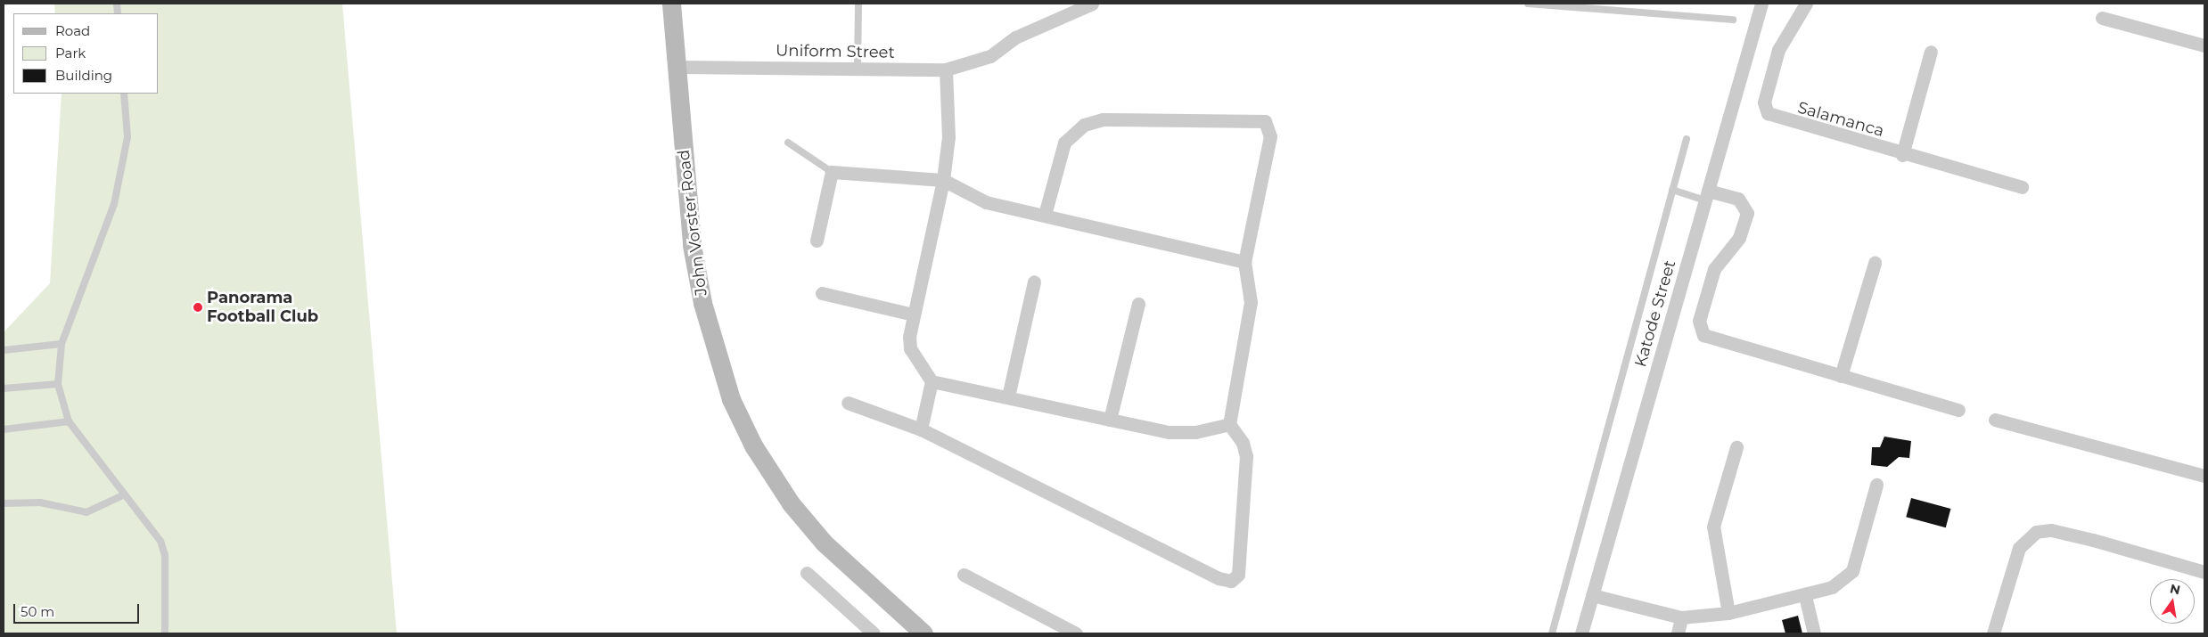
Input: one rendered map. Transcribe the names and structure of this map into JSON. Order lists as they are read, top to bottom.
{
  "streets": {
    "street": [
      "Uniform Street",
      "Salamanca",
      "John Vorster Road",
      "Katode Street"
    ]
  },
  "crossings": [
    ["Uniform Street", "John Vorster Road"]
  ],
  "places": ["Panorama Football Club"],
  "legend": ["Road", "Park", "Building"],
  "scale_bar": "50 m",
  "north": "top"
}
